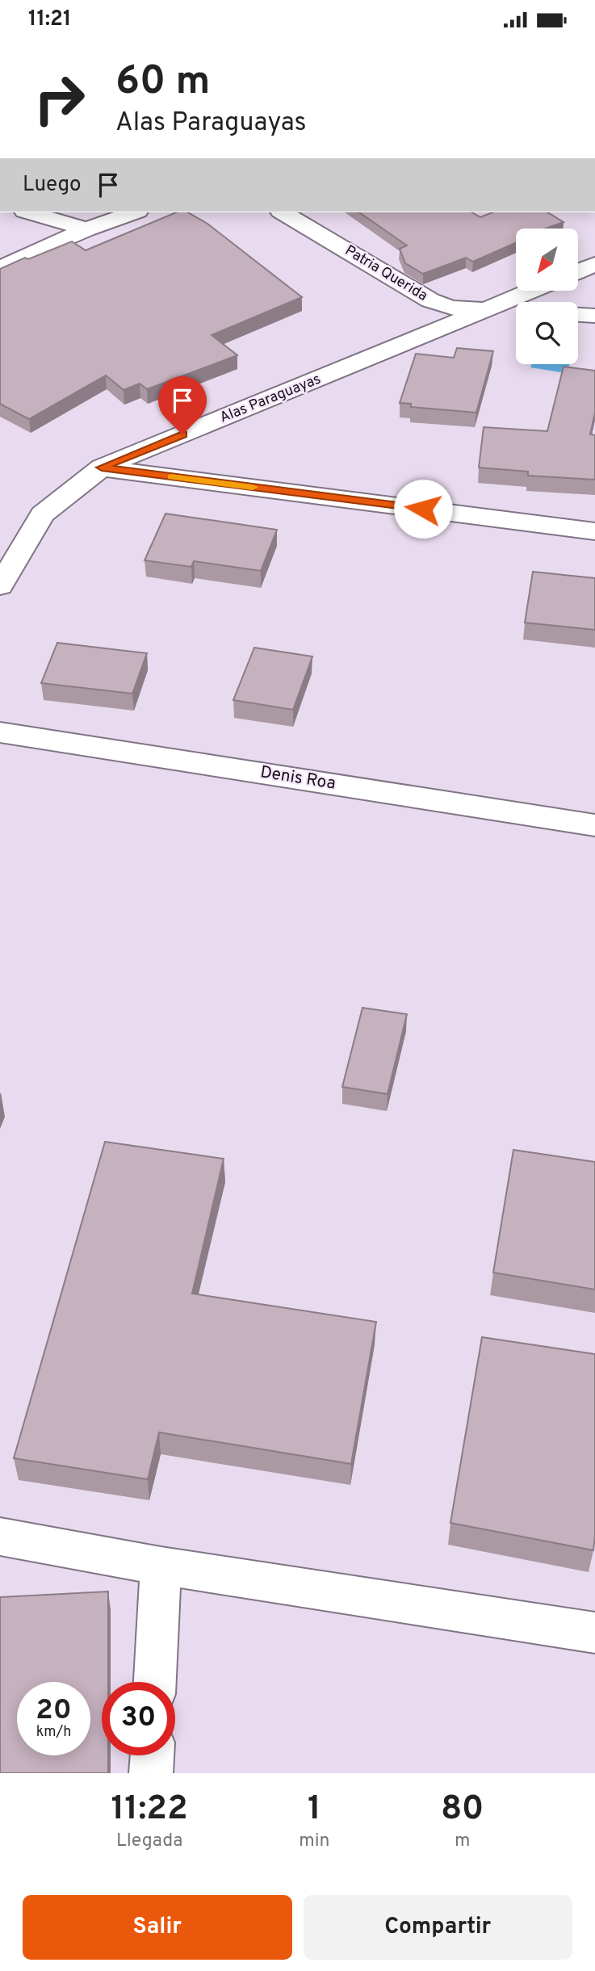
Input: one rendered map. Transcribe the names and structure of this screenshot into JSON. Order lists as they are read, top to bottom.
{
  "streets": {
    "street": ["Patria Querida", "Alas Paraguayas", "Denis Roa"]
  },
  "crossings": [
    ["Patria Querida", "Alas Paraguayas"]
  ],
  "north": "bottom left",
  "page": {
    "status": "11:21",
    "turn": ["60 m", "Alas Paraguayas"],
    "then": "Luego",
    "speed": "20 km/h",
    "limit": "30",
    "eta": [
      "11:22",
      "Llegada",
      "1",
      "min",
      "80",
      "m"
    ],
    "buttons": ["Salir", "Compartir"]
  }
}
